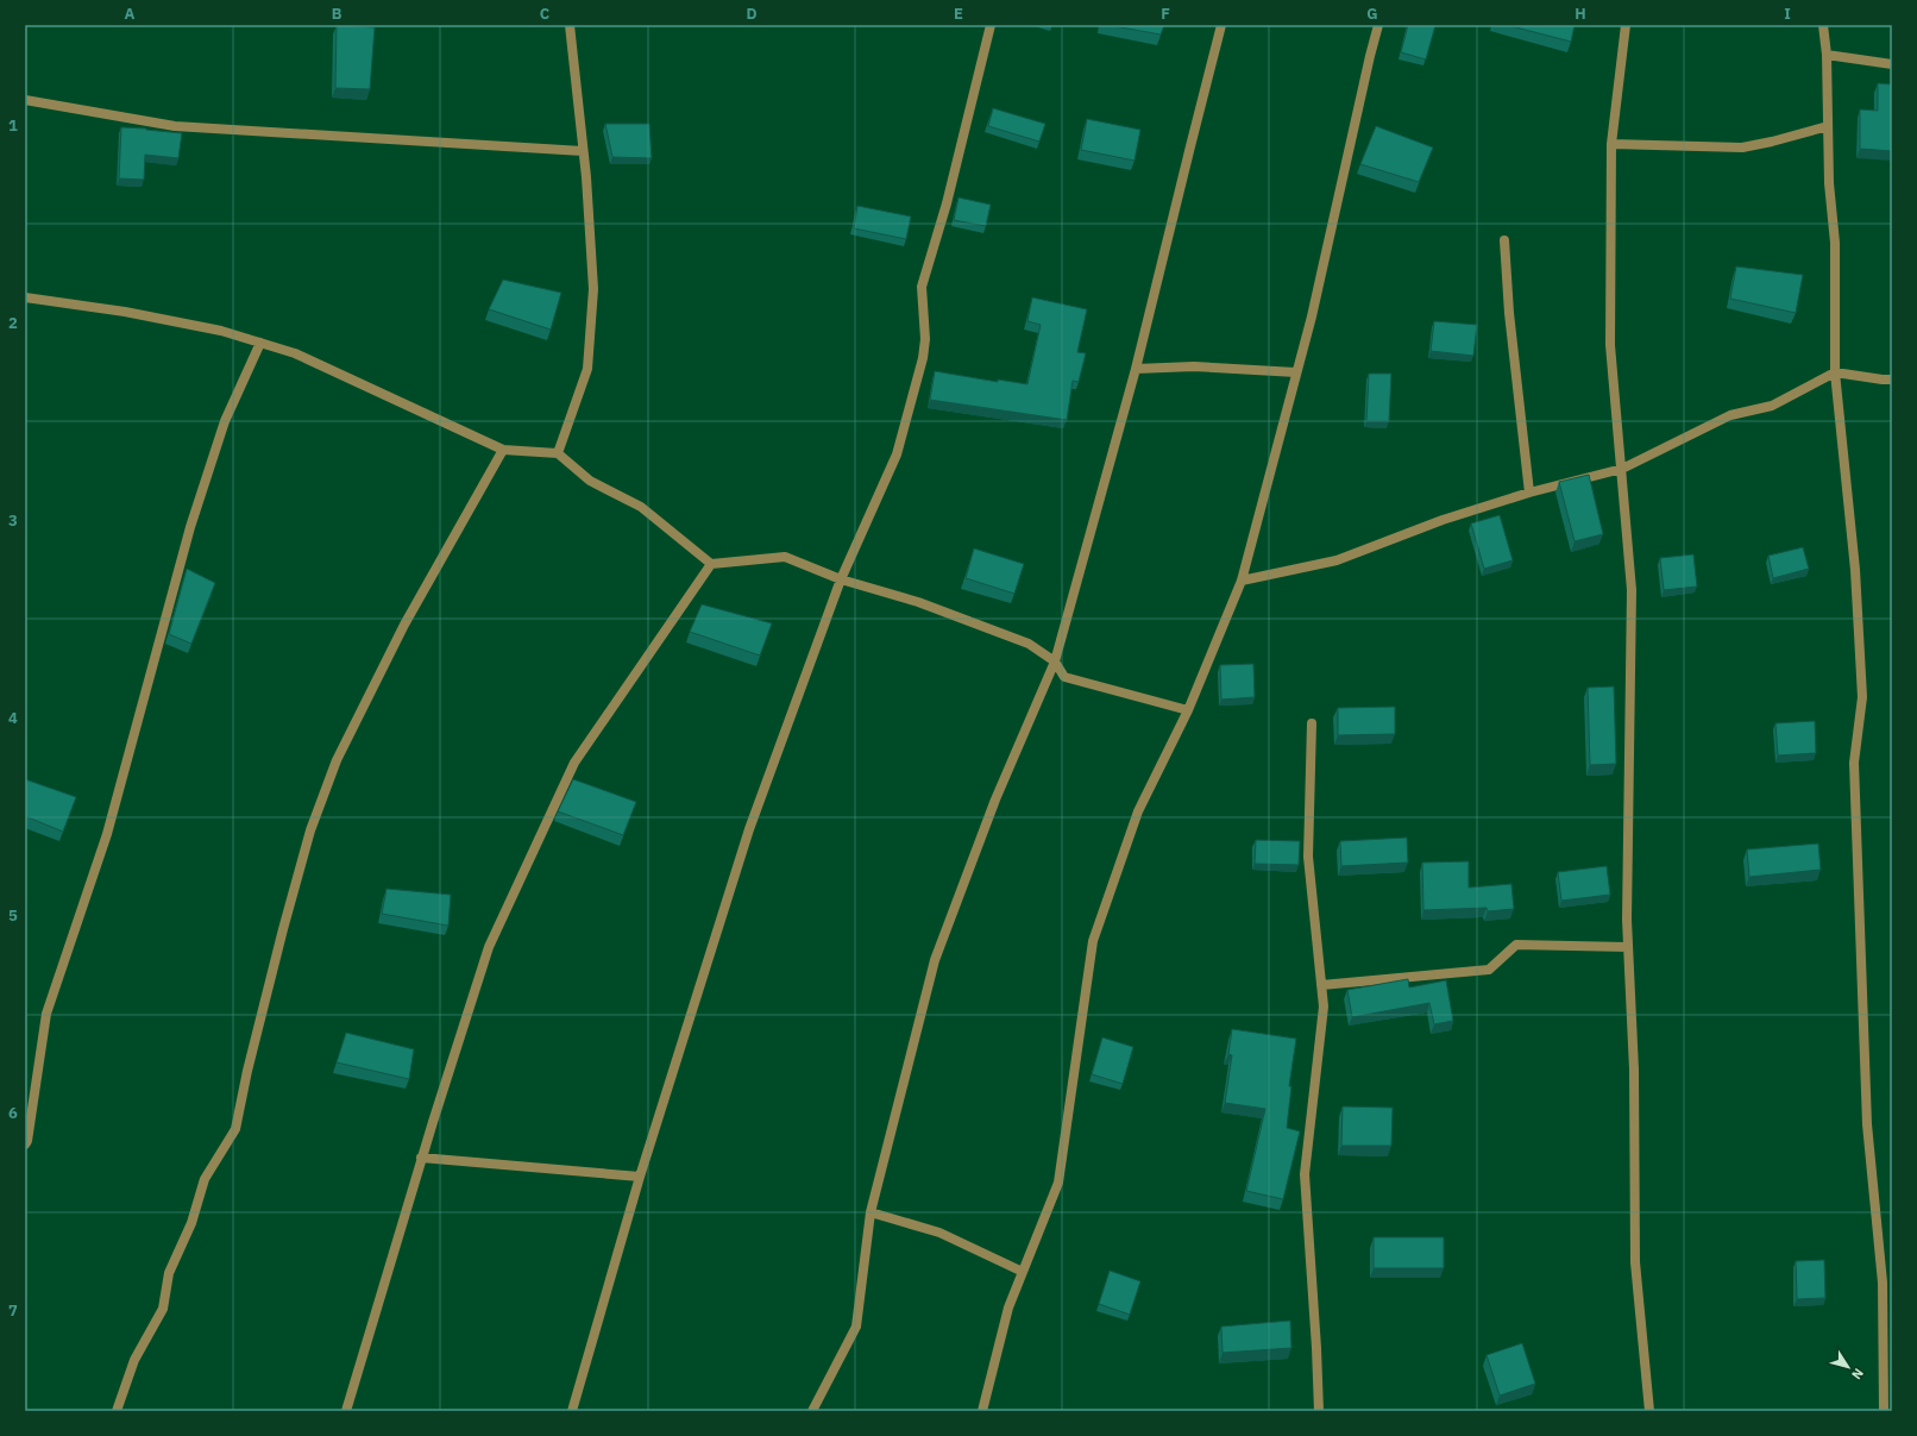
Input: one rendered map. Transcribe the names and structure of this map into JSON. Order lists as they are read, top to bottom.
{
  "north": "bottom right",
  "grid": {
    "columns": [
      "A",
      "B",
      "C",
      "D",
      "E",
      "F",
      "G",
      "H",
      "I"
    ],
    "rows": [
      "1",
      "2",
      "3",
      "4",
      "5",
      "6",
      "7"
    ]
  }
}
